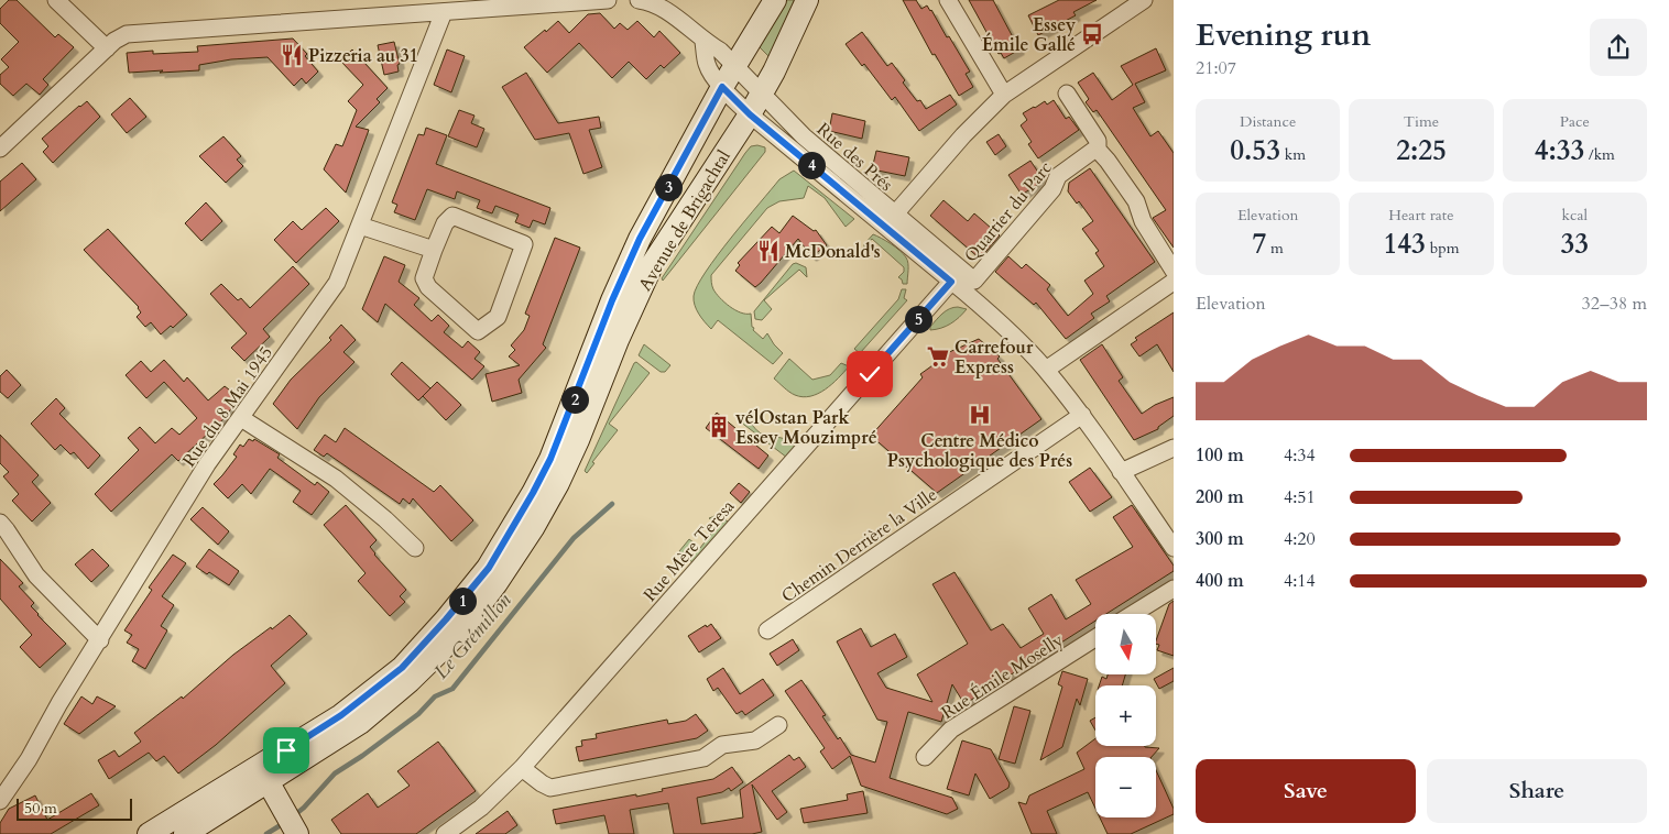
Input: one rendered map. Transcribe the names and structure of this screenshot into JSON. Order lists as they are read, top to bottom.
{
  "streets": {
    "main road": ["Avenue de Brigachtal"],
    "street": [
      "Rue des Prés",
      "Quartier du Parc",
      "Rue du 8 Mai 1945",
      "Chemin Derrière la Ville",
      "Rue Mère Teresa",
      "Rue Émile Moselly"
    ]
  },
  "crossings": [
    ["Rue des Prés", "Quartier du Parc"],
    ["Rue des Prés", "Avenue de Brigachtal"],
    ["Rue des Prés", "Chemin Derrière la Ville"],
    ["Rue des Prés", "Rue Mère Teresa"]
  ],
  "water": ["Le Grémillon"],
  "places": {
    "bus stop": ["Essey Émile Gallé"],
    "restaurant": ["Pizzeria au 31", "McDonald's"],
    "supermarket": ["Carrefour Express"],
    "hospital": ["Centre Médico Psychologique des Prés"],
    "building": ["vélOstan Park Essey Mouzimpré"]
  },
  "scale_bar": "50 m",
  "north": "bottom",
  "page": {
    "heading": ["Evening run", "21:07"],
    "stats": [
      ["Distance", "0.53 km"],
      ["Time", "2:25"],
      ["Pace", "4:33 /km"],
      ["Elevation", "7 m"],
      ["Heart rate", "143 bpm"],
      ["kcal", "33"]
    ],
    "pins": [
      "4",
      "3",
      "5",
      "2",
      "1"
    ],
    "chart": ["Elevation", "32–38 m"],
    "list": [
      {
        "name": "100 m",
        "note": "4:34"
      },
      {
        "name": "200 m",
        "note": "4:51"
      },
      {
        "name": "300 m",
        "note": "4:20"
      },
      {
        "name": "400 m",
        "note": "4:14"
      }
    ],
    "map_buttons": ["+", "−"],
    "buttons": ["Save", "Share"],
    "scale": "50 m"
  }
}
